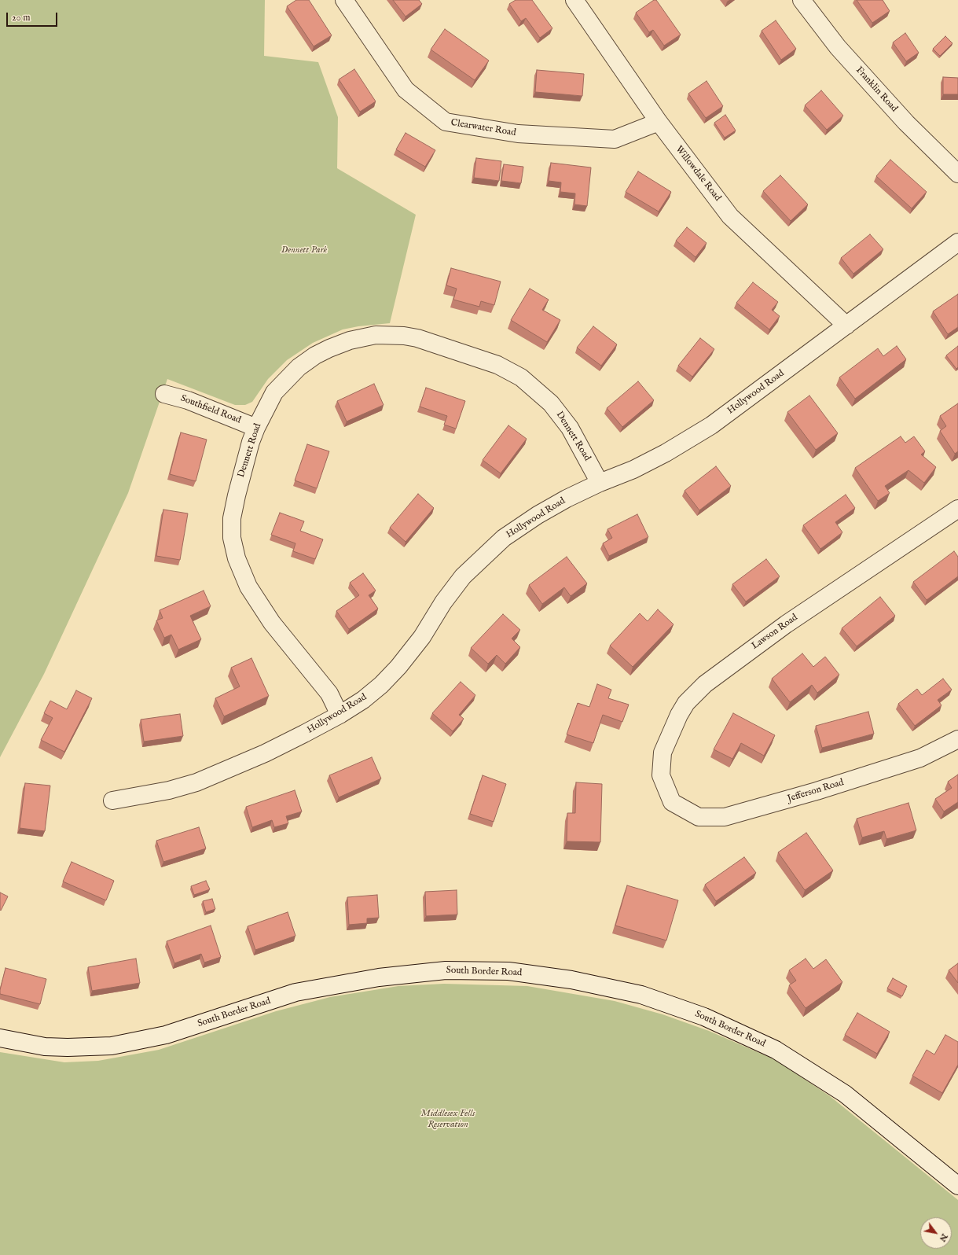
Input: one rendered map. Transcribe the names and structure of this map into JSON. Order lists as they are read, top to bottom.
{
  "streets": {
    "street": [
      "Franklin Road",
      "Clearwater Road",
      "Willowdale Road",
      "Hollywood Road",
      "Southfield Road",
      "Dennett Road",
      "Lawson Road",
      "Jefferson Road",
      "South Border Road"
    ]
  },
  "crossings": [
    ["Clearwater Road", "Willowdale Road"],
    ["Willowdale Road", "Hollywood Road"],
    ["Hollywood Road", "Dennett Road"],
    ["Southfield Road", "Dennett Road"],
    ["Lawson Road", "Jefferson Road"]
  ],
  "parks": ["Dennett Park", "Middlesex Fells Reservation"],
  "scale_bar": "20 m",
  "north": "bottom right"
}
